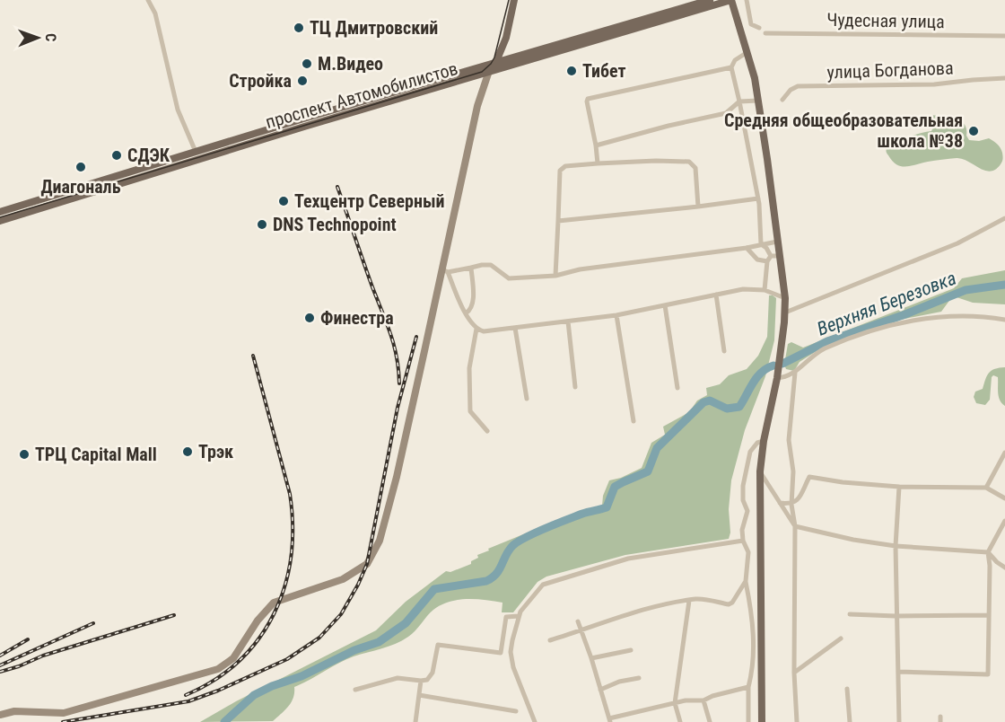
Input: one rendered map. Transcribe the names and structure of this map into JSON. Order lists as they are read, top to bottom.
{
  "streets": {
    "main road": ["проспект Автомобилистов"],
    "street": ["Чудесная улица", "улица Богданова"]
  },
  "water": ["Верхняя Березовка"],
  "places": [
    "ТЦ Дмитровский",
    "М.Видео",
    "Тибет",
    "Стройка",
    "Средняя общеобразовательная школа №38",
    "СДЭК",
    "Диагональ",
    "Техцентр Северный",
    "DNS Technopoint",
    "Финестра",
    "Трэк",
    "ТРЦ Capital Mall"
  ],
  "north": "right"
}
